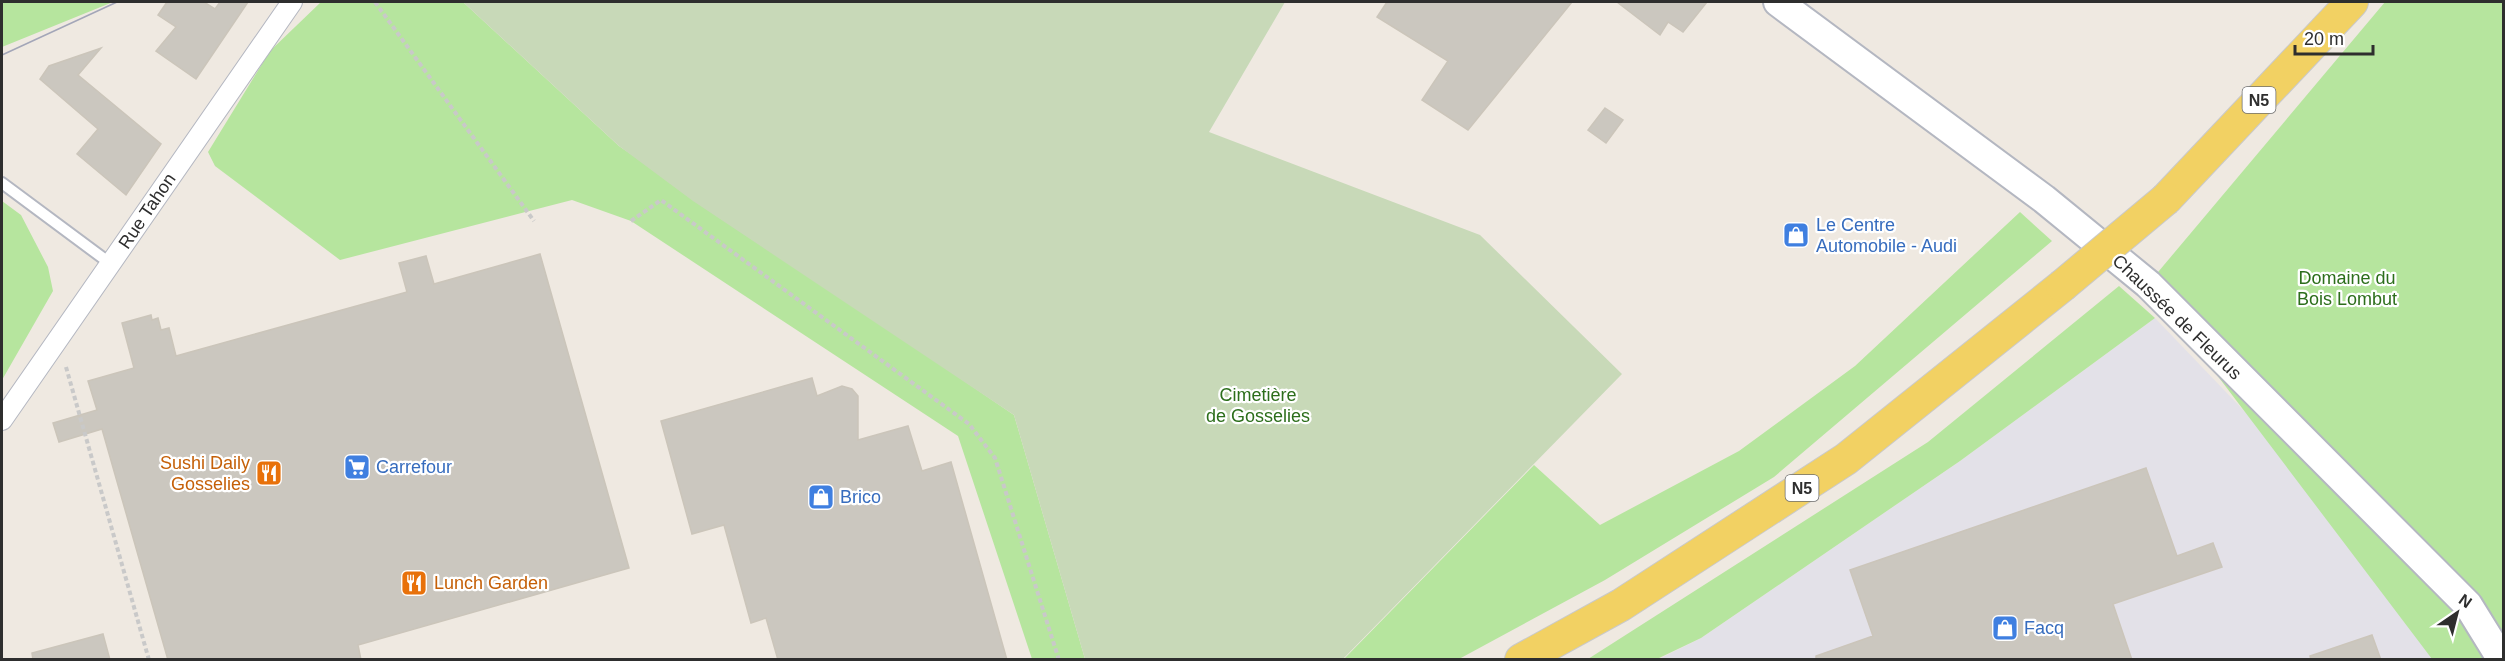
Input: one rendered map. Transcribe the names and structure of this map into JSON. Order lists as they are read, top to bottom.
{
  "streets": {
    "main road": ["N5", "Chaussée de Fleurus"],
    "street": ["Rue Tahon"]
  },
  "parks": ["Domaine du Bois Lombut", "Cimetière de Gosselies"],
  "places": {
    "shop": ["Le Centre Automobile - Audi", "Brico", "Facq"],
    "supermarket": ["Carrefour"],
    "restaurant": ["Sushi Daily Gosselies", "Lunch Garden"]
  },
  "scale_bar": "20 m",
  "north": "top right"
}
